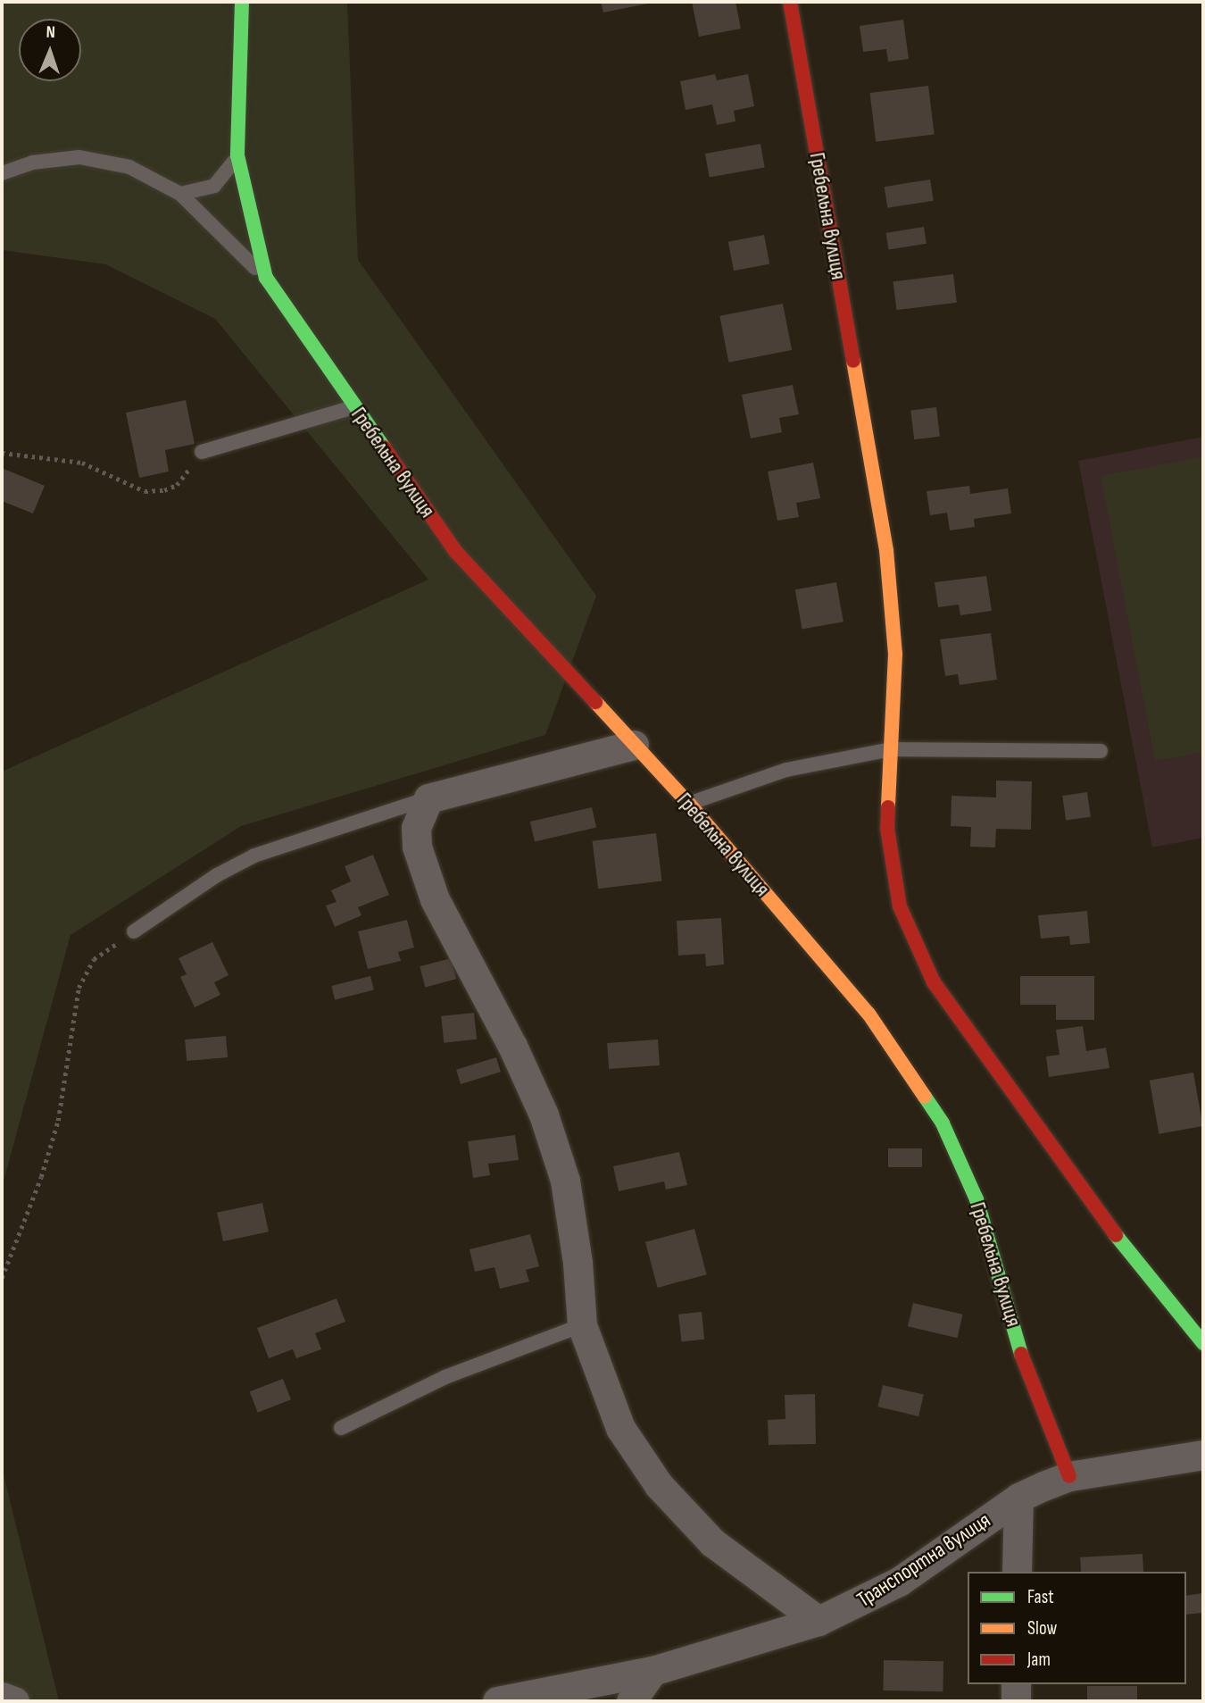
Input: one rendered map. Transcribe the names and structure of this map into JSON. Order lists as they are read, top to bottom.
{
  "streets": {
    "street": ["Гребельна вулиця", "Транспортна вулиця"]
  },
  "crossings": [
    ["Гребельна вулиця", "Транспортна вулиця"]
  ],
  "legend": ["Fast", "Slow", "Jam"],
  "north": "top"
}
